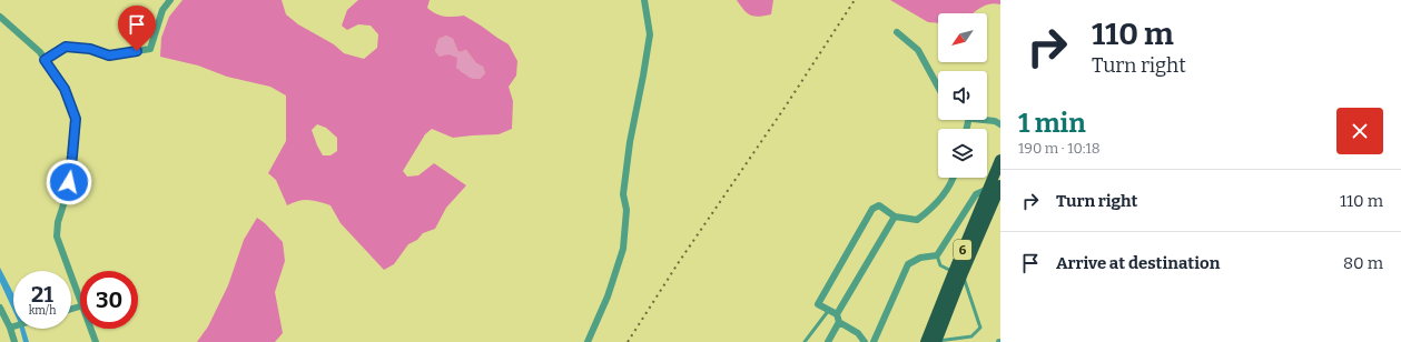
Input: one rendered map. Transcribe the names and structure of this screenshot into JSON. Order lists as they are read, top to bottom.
{
  "streets": {
    "main road": ["6"]
  },
  "north": "bottom left",
  "page": {
    "turn": ["110 m", "Turn right"],
    "heading": ["1 min", "190 m · 10:18"],
    "list": [
      {
        "name": "Turn right",
        "value": "110 m"
      },
      {
        "name": "Arrive at destination",
        "value": "80 m"
      }
    ],
    "speed": "21 km/h",
    "limit": "30"
  }
}
